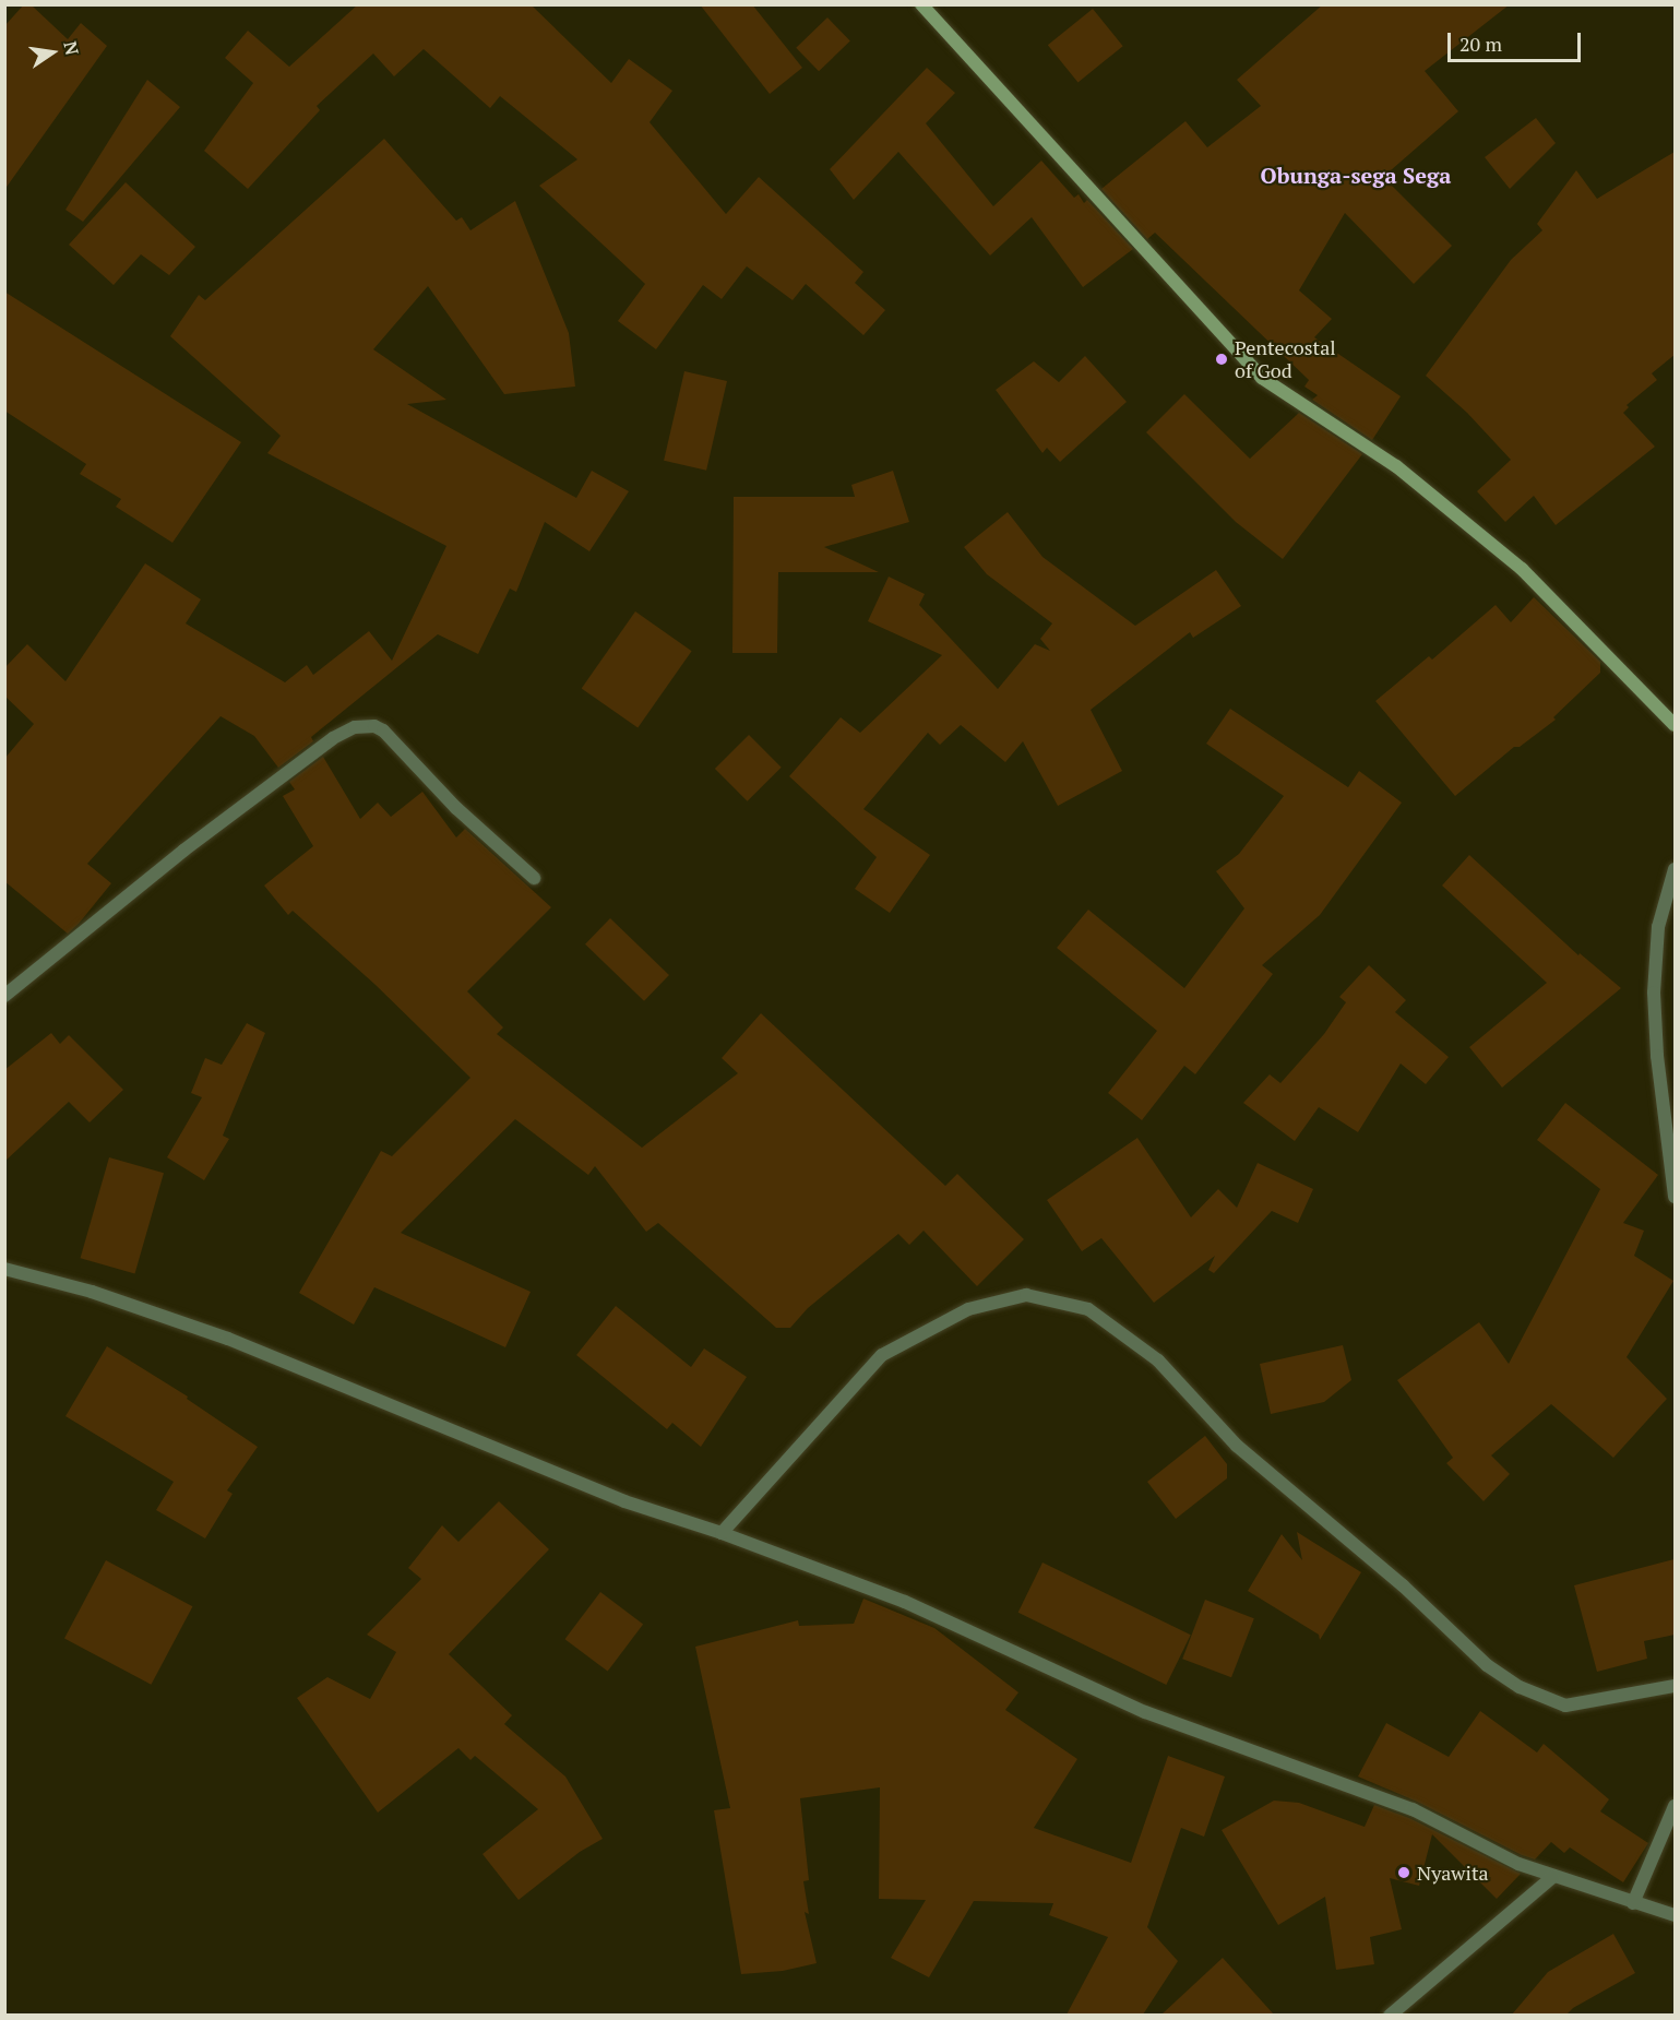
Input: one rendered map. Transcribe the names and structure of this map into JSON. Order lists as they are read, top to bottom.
{
  "districts": ["Obunga-sega Sega"],
  "places": ["Pentecostal of God", "Nyawita"],
  "scale_bar": "20 m",
  "north": "right"
}
